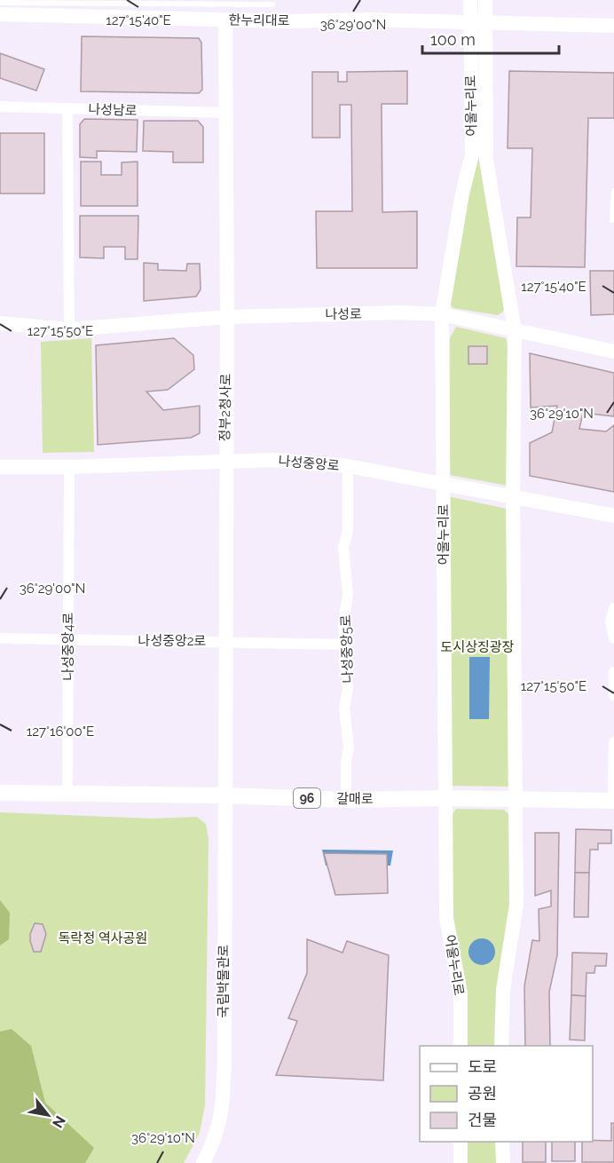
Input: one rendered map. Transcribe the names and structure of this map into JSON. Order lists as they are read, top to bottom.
{
  "streets": {
    "main road": ["96", "갈매로"],
    "street": [
      "한누리대로",
      "어울누리로",
      "나성남로",
      "나성로",
      "정부2청사로",
      "나성중앙로",
      "나성중앙2로",
      "나성중앙4로",
      "나성중앙5로",
      "국립박물관로"
    ]
  },
  "crossings": [
    ["한누리대로", "어울누리로"],
    ["한누리대로", "정부2청사로"],
    ["어울누리로", "나성로"],
    ["어울누리로", "나성중앙로"],
    ["어울누리로", "갈매로"],
    ["나성남로", "정부2청사로"],
    ["나성로", "정부2청사로"],
    ["정부2청사로", "나성중앙로"],
    ["정부2청사로", "나성중앙2로"],
    ["정부2청사로", "갈매로"],
    ["정부2청사로", "국립박물관로"],
    ["나성중앙로", "나성중앙4로"],
    ["나성중앙로", "나성중앙5로"],
    ["나성중앙2로", "나성중앙4로"],
    ["나성중앙2로", "나성중앙5로"],
    ["나성중앙4로", "갈매로"],
    ["나성중앙5로", "갈매로"],
    ["갈매로", "국립박물관로"]
  ],
  "parks": ["도시상징광장", "독락정 역사공원"],
  "legend": ["도로", "공원", "건물"],
  "scale_bar": "100 m",
  "north": "bottom right",
  "coordinates": [
    "127°15'40\"E",
    "36°29'00\"N",
    "127°15'50\"E",
    "36°29'10\"N",
    "127°16'00\"E"
  ]
}
